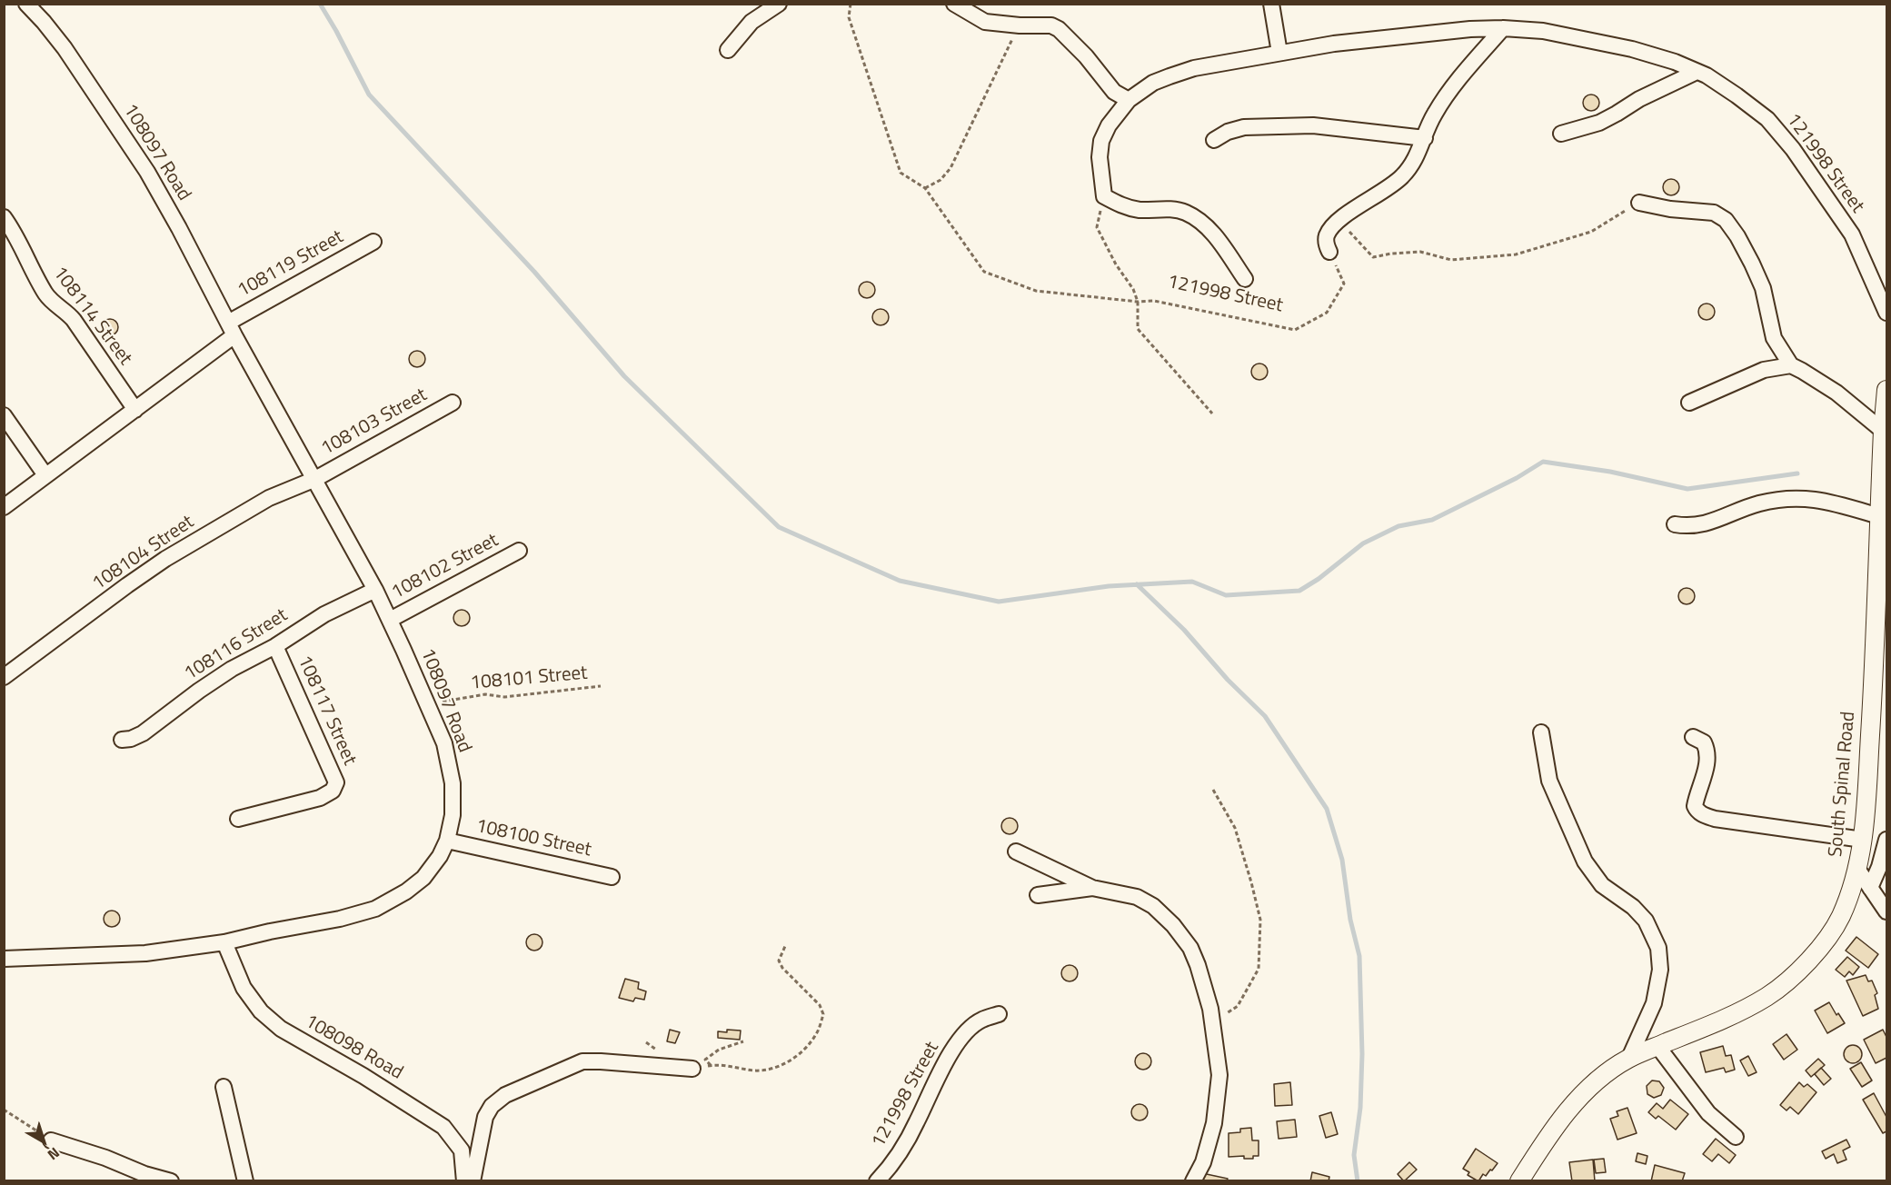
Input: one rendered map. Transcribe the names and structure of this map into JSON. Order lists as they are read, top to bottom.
{
  "streets": {
    "street": [
      "108097 Road",
      "121998 Street",
      "108119 Street",
      "108114 Street",
      "108103 Street",
      "108104 Street",
      "108102 Street",
      "108116 Street",
      "108117 Street",
      "South Spinal Road",
      "108100 Street",
      "108098 Road"
    ],
    "path": ["108101 Street"]
  },
  "crossings": [
    ["108097 Road", "108119 Street"],
    ["108097 Road", "108103 Street"],
    ["108097 Road", "108104 Street"],
    ["108097 Road", "108102 Street"],
    ["108097 Road", "108116 Street"],
    ["108097 Road", "108101 Street"],
    ["108097 Road", "108100 Street"],
    ["108097 Road", "108098 Road"],
    ["108103 Street", "108104 Street"],
    ["108116 Street", "108117 Street"]
  ],
  "north": "bottom right"
}
